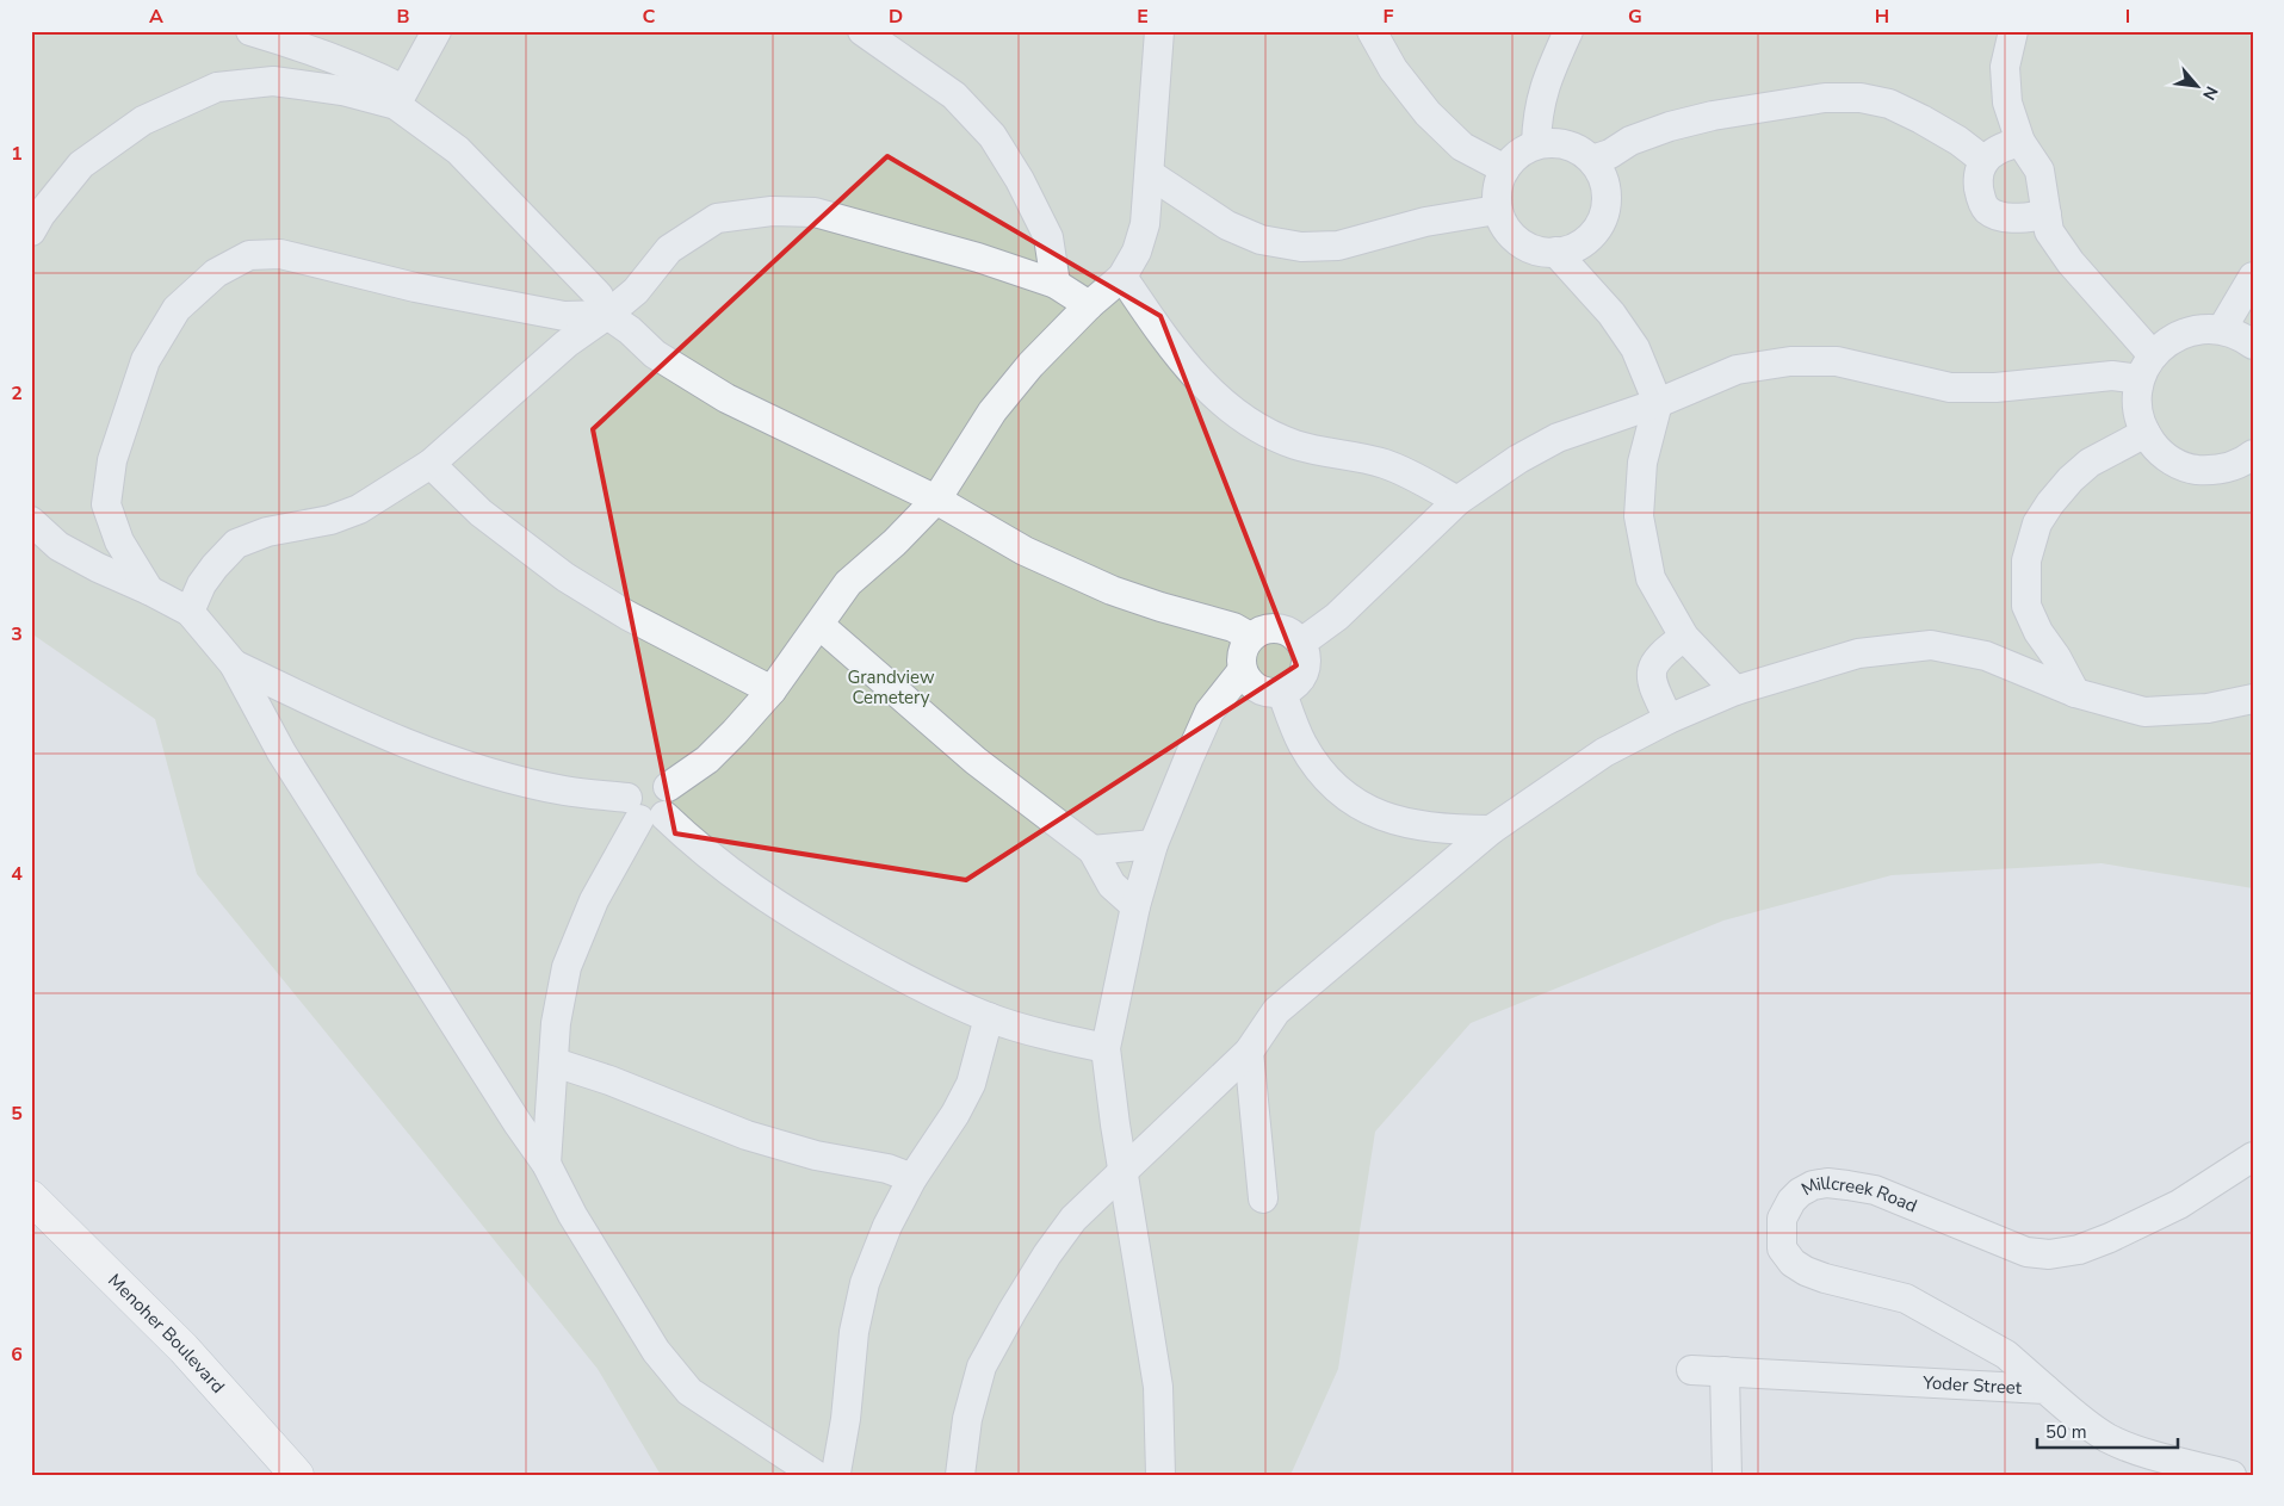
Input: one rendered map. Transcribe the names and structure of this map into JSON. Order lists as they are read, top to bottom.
{
  "streets": {
    "main road": ["Menoher Boulevard"],
    "street": ["Millcreek Road", "Yoder Street"]
  },
  "crossings": [
    ["Millcreek Road", "Yoder Street"]
  ],
  "parks": ["Grandview Cemetery"],
  "scale_bar": "50 m",
  "north": "bottom right",
  "grid": {
    "columns": [
      "A",
      "B",
      "C",
      "D",
      "E",
      "F",
      "G",
      "H",
      "I"
    ],
    "rows": [
      "1",
      "2",
      "3",
      "4",
      "5",
      "6"
    ]
  }
}
